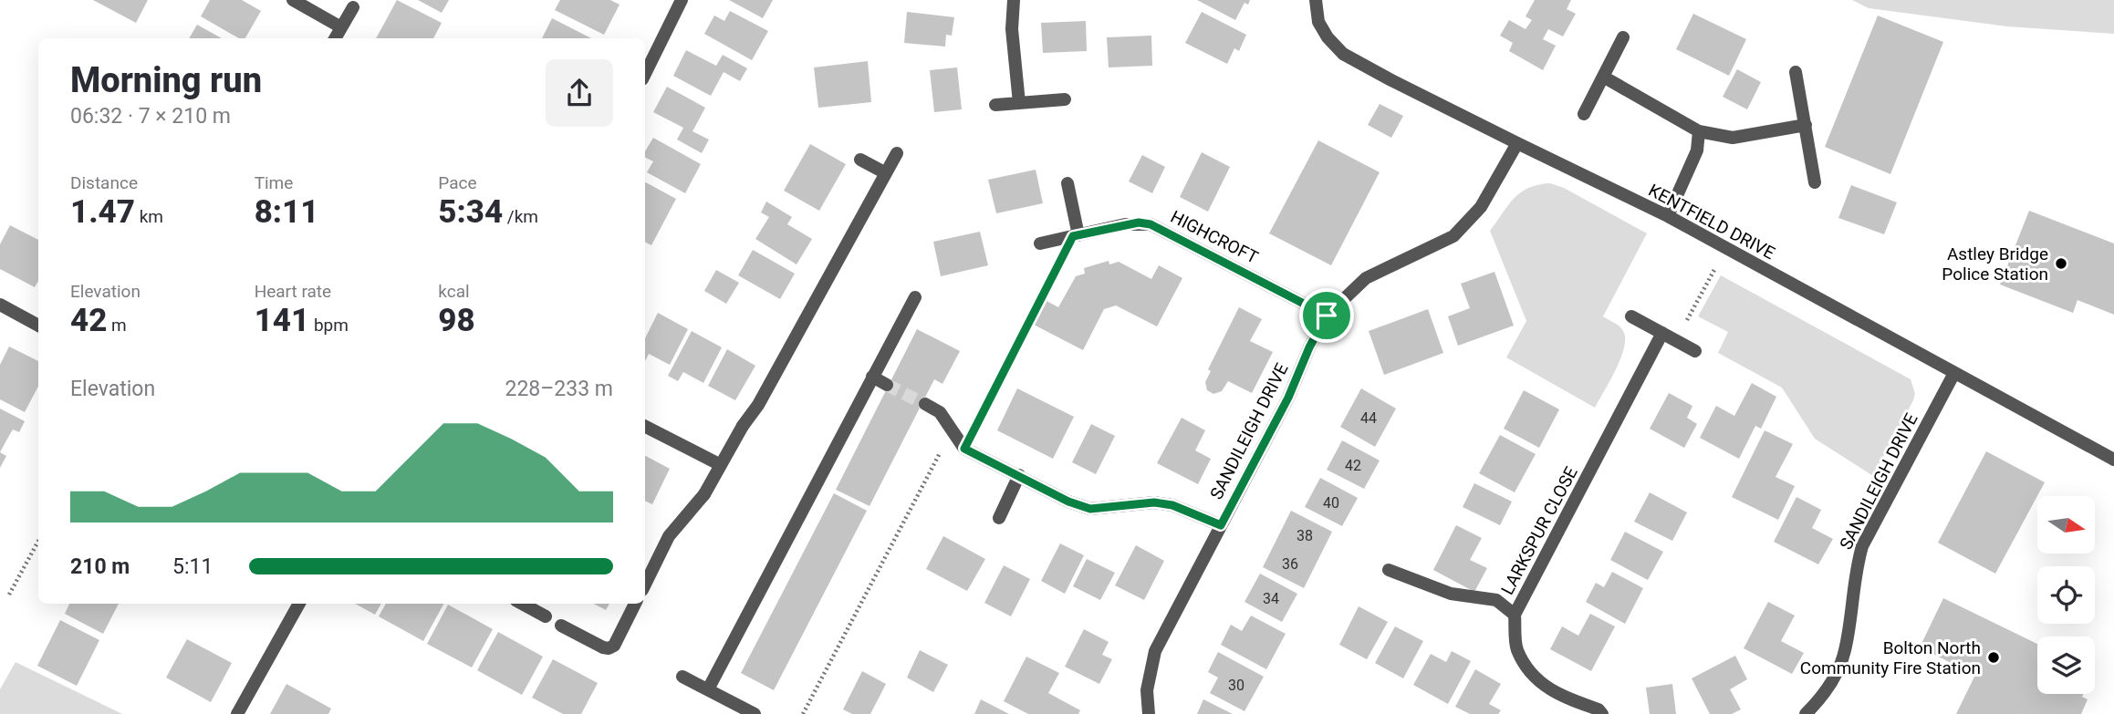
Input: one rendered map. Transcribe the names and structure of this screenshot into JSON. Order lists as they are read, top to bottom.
{
  "streets": {
    "street": [
      "KENTFIELD DRIVE",
      "HIGHCROFT",
      "SANDILEIGH DRIVE",
      "LARKSPUR CLOSE"
    ]
  },
  "crossings": [
    ["KENTFIELD DRIVE", "SANDILEIGH DRIVE"],
    ["HIGHCROFT", "SANDILEIGH DRIVE"]
  ],
  "places": ["Astley Bridge Police Station", "Bolton North Community Fire Station"],
  "house_numbers": [
    "44",
    "42",
    "40",
    "38",
    "36",
    "34",
    "30"
  ],
  "north": "right",
  "page": {
    "heading": ["Morning run", "06:32 · 7 × 210 m"],
    "stats": [
      ["Distance", "1.47 km"],
      ["Time", "8:11"],
      ["Pace", "5:34 /km"],
      ["Elevation", "42 m"],
      ["Heart rate", "141 bpm"],
      ["kcal", "98"]
    ],
    "chart": ["Elevation", "228–233 m"],
    "list": [
      {
        "name": "210 m",
        "note": "5:11"
      }
    ]
  }
}
